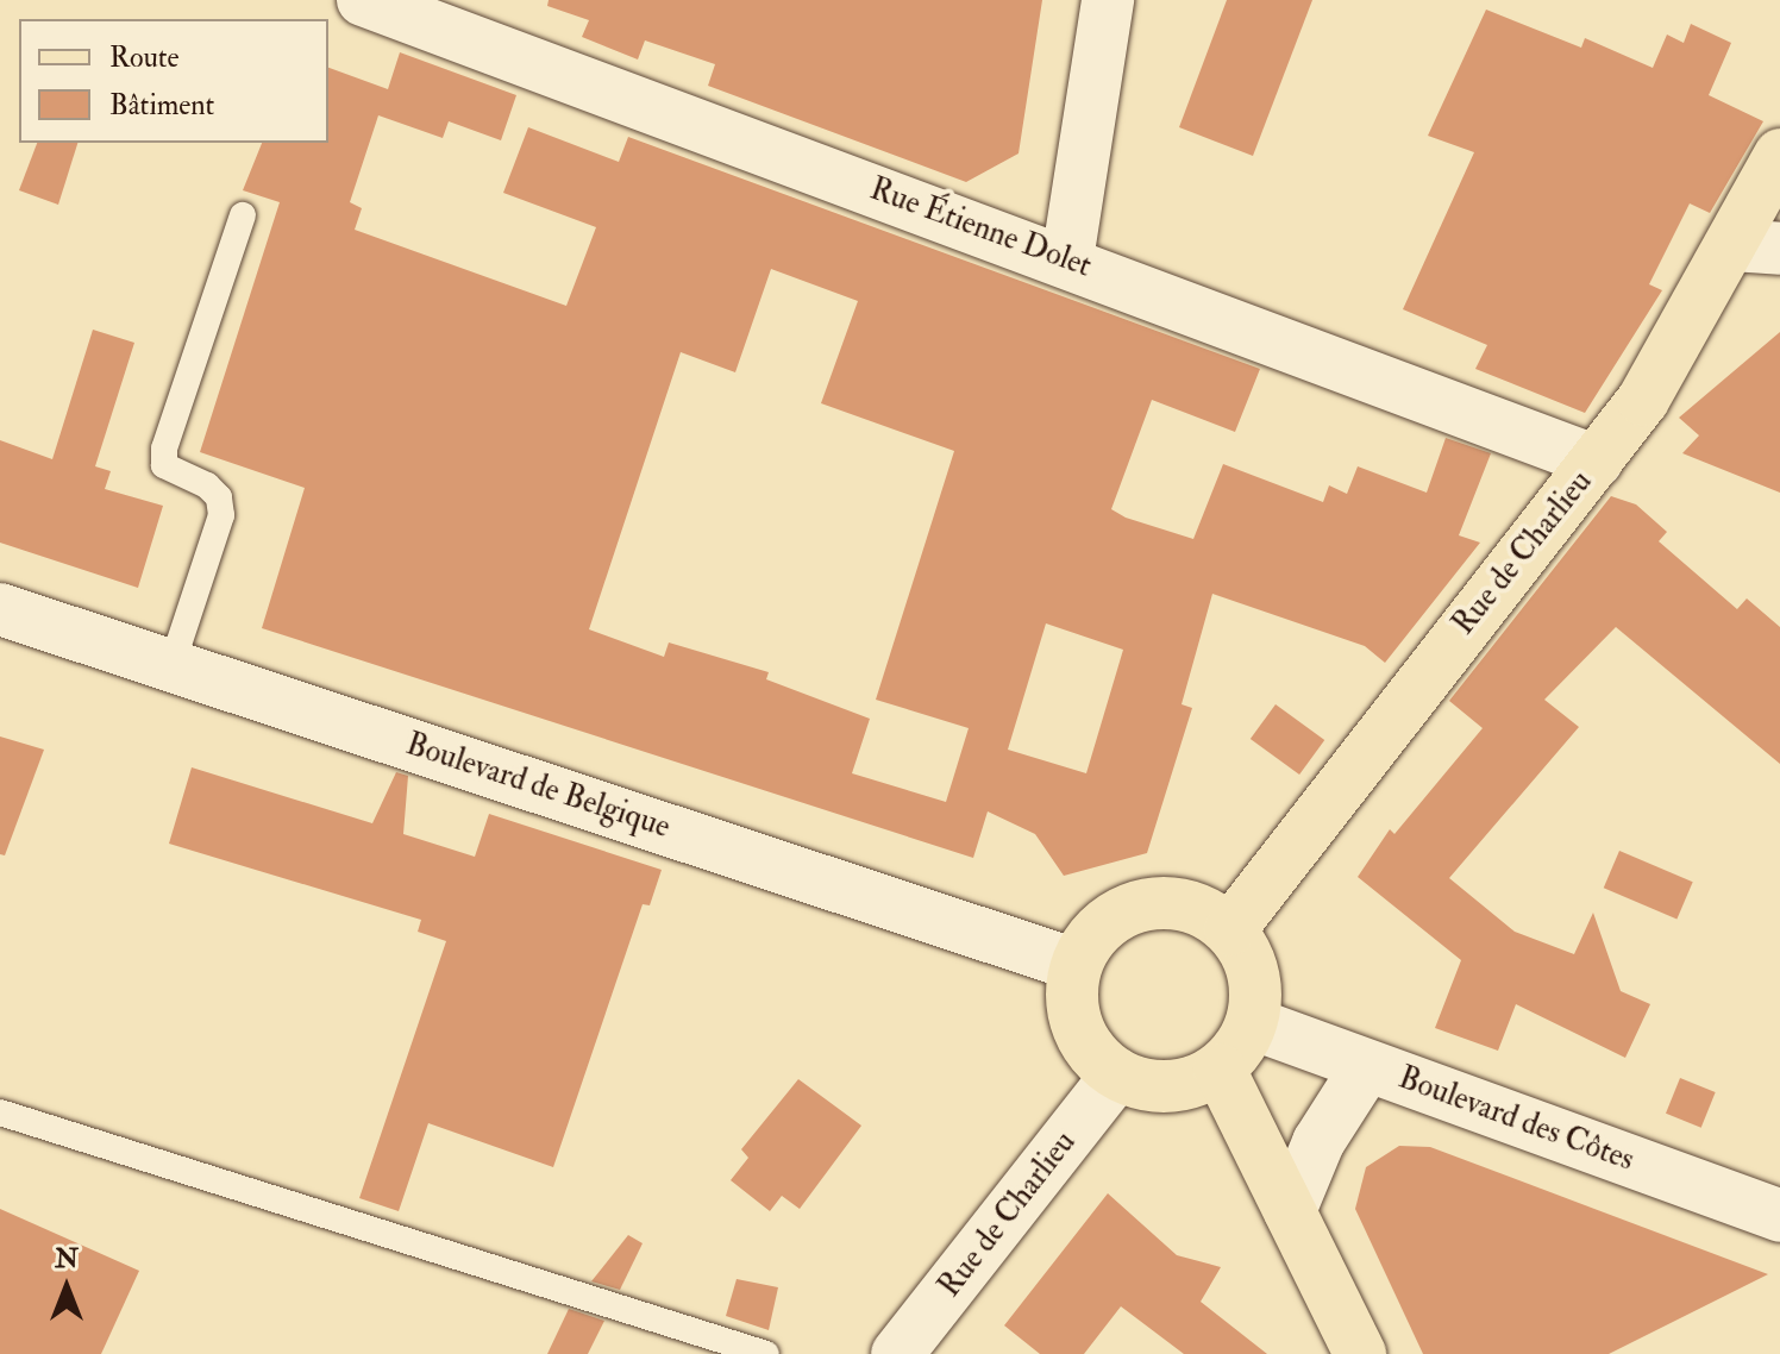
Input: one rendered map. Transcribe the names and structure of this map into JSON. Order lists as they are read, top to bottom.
{
  "streets": {
    "main road": ["Rue de Charlieu"],
    "street": ["Rue Étienne Dolet", "Boulevard de Belgique", "Boulevard des Côtes"]
  },
  "crossings": [
    ["Rue Étienne Dolet", "Rue de Charlieu"],
    ["Rue de Charlieu", "Boulevard de Belgique"],
    ["Rue de Charlieu", "Boulevard des Côtes"],
    ["Boulevard de Belgique", "Boulevard des Côtes"]
  ],
  "legend": ["Route", "Bâtiment"],
  "north": "top"
}
